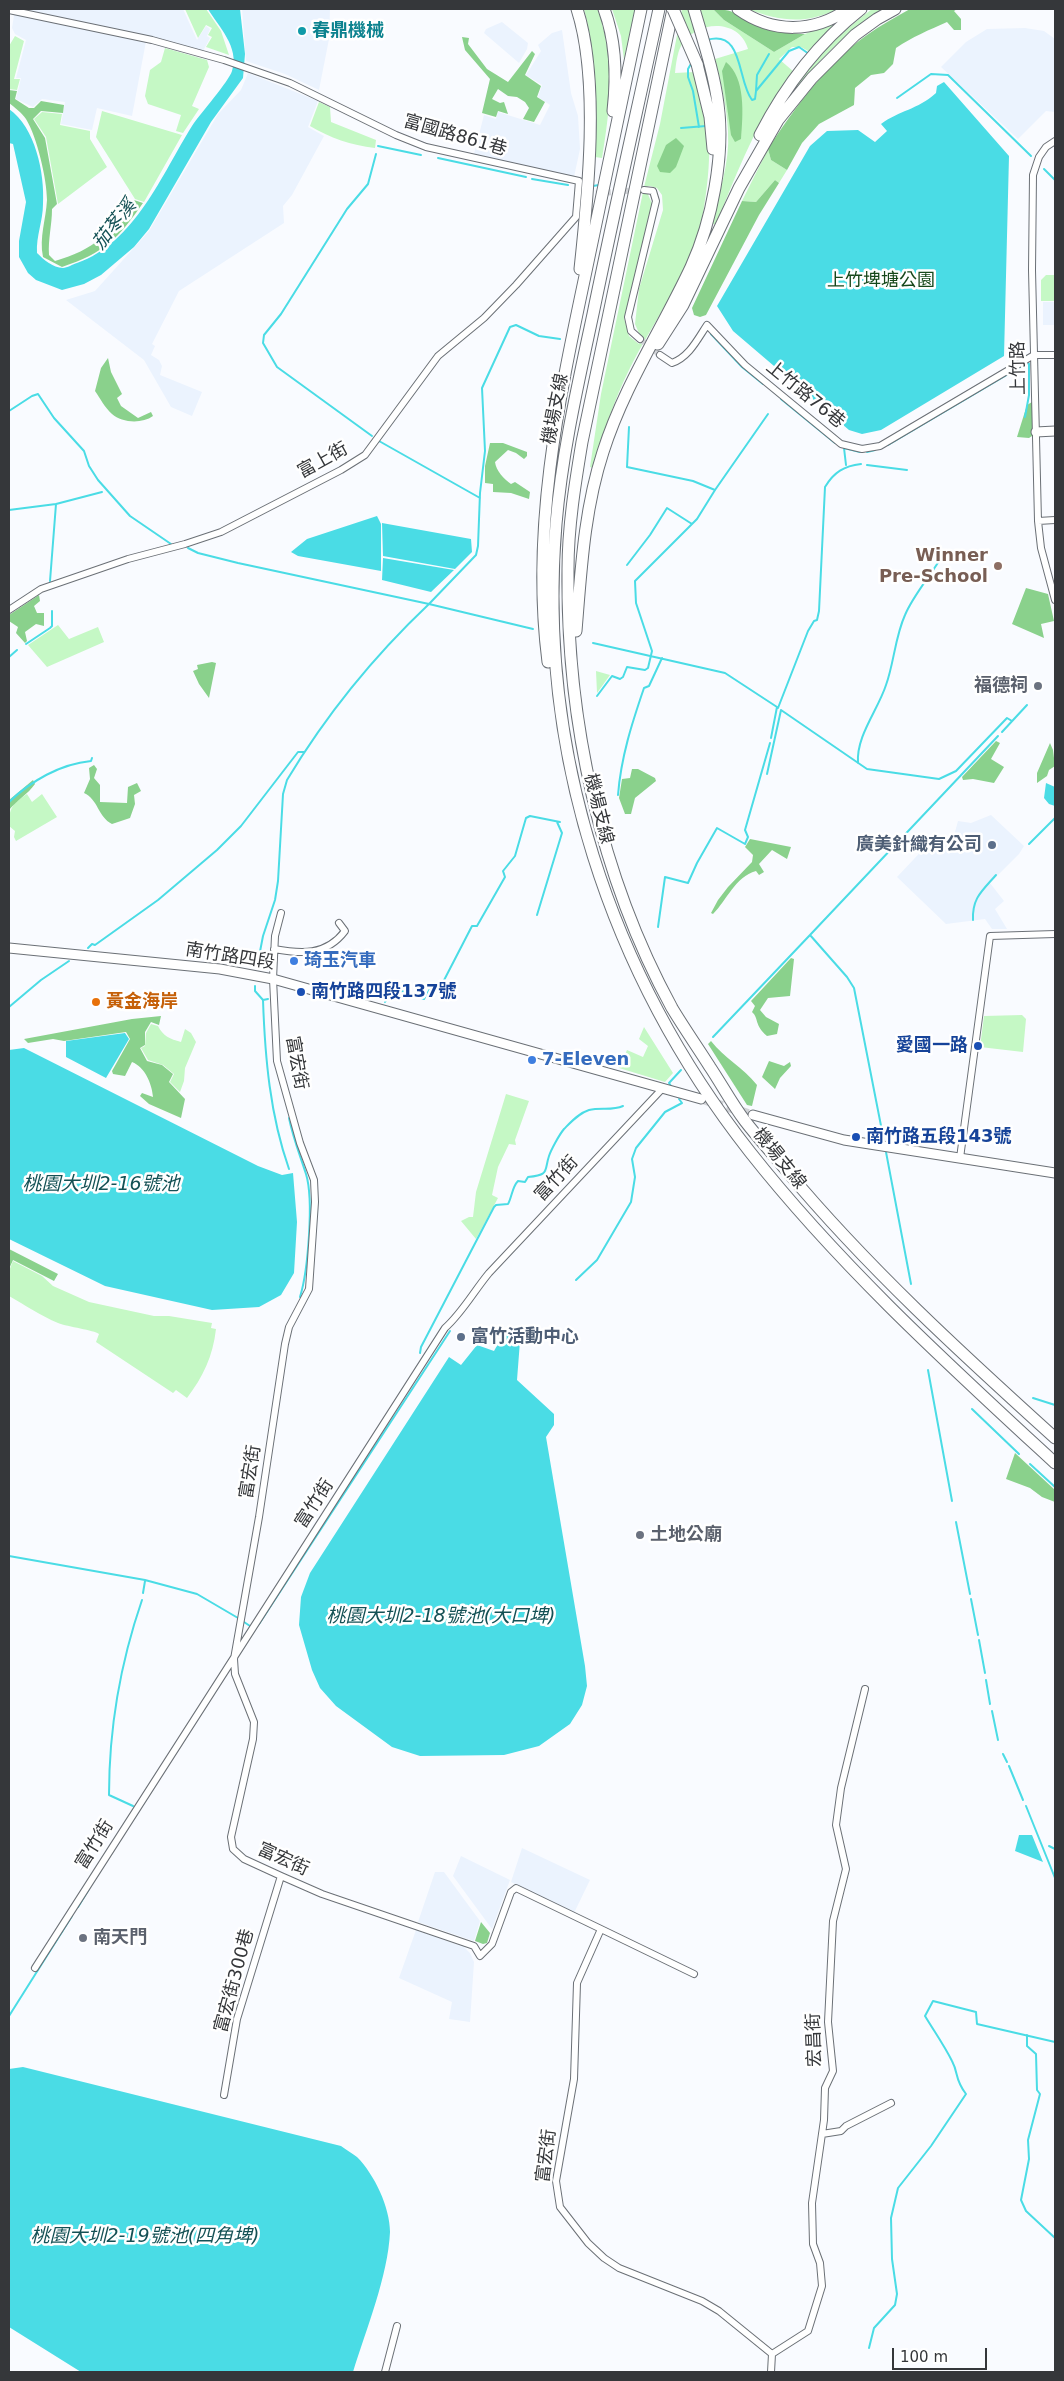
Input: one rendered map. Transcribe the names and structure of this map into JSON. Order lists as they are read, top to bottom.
{
  "streets": {
    "highway": ["機場支線"],
    "street": [
      "富國路861巷",
      "上竹路",
      "上竹路76巷",
      "富上街",
      "南竹路四段",
      "富宏街",
      "富竹街",
      "富宏街300巷",
      "宏昌街"
    ]
  },
  "crossings": [
    ["富國路861巷", "富上街"],
    ["上竹路", "上竹路76巷"],
    ["南竹路四段", "富宏街"],
    ["南竹路四段", "富竹街"],
    ["富宏街", "富竹街"],
    ["富宏街", "富宏街300巷"],
    ["富宏街", "宏昌街"]
  ],
  "water": [
    "茄苳溪",
    "桃園大圳2-16號池",
    "桃園大圳2-18號池(大口埤)",
    "桃園大圳2-19號池(四角埤)"
  ],
  "parks": ["上竹埤塘公園"],
  "places": [
    "春鼎機械",
    "Winner Pre-School",
    "福德祠",
    "廣美針織有公司",
    "琦玉汽車",
    "南竹路四段137號",
    "黃金海岸",
    "愛國一路",
    "7-Eleven",
    "南竹路五段143號",
    "富竹活動中心",
    "土地公廟",
    "南天門"
  ],
  "scale_bar": "100 m"
}
